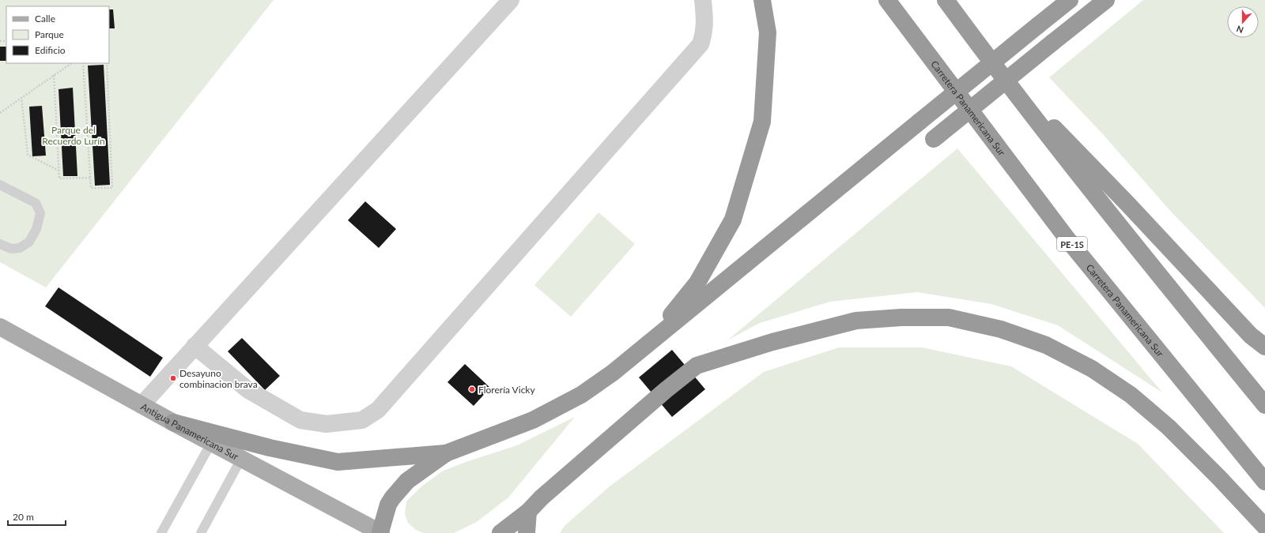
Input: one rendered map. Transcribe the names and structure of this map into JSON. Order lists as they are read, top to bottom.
{
  "streets": {
    "highway": ["Carretera Panamericana Sur", "PE-1S"],
    "main road": ["Antigua Panamericana Sur"]
  },
  "parks": ["Parque del Recuerdo Lurín"],
  "places": ["Desayuno combinacion brava", "Florería Vicky"],
  "legend": ["Calle", "Parque", "Edificio"],
  "scale_bar": "20 m",
  "north": "bottom"
}
